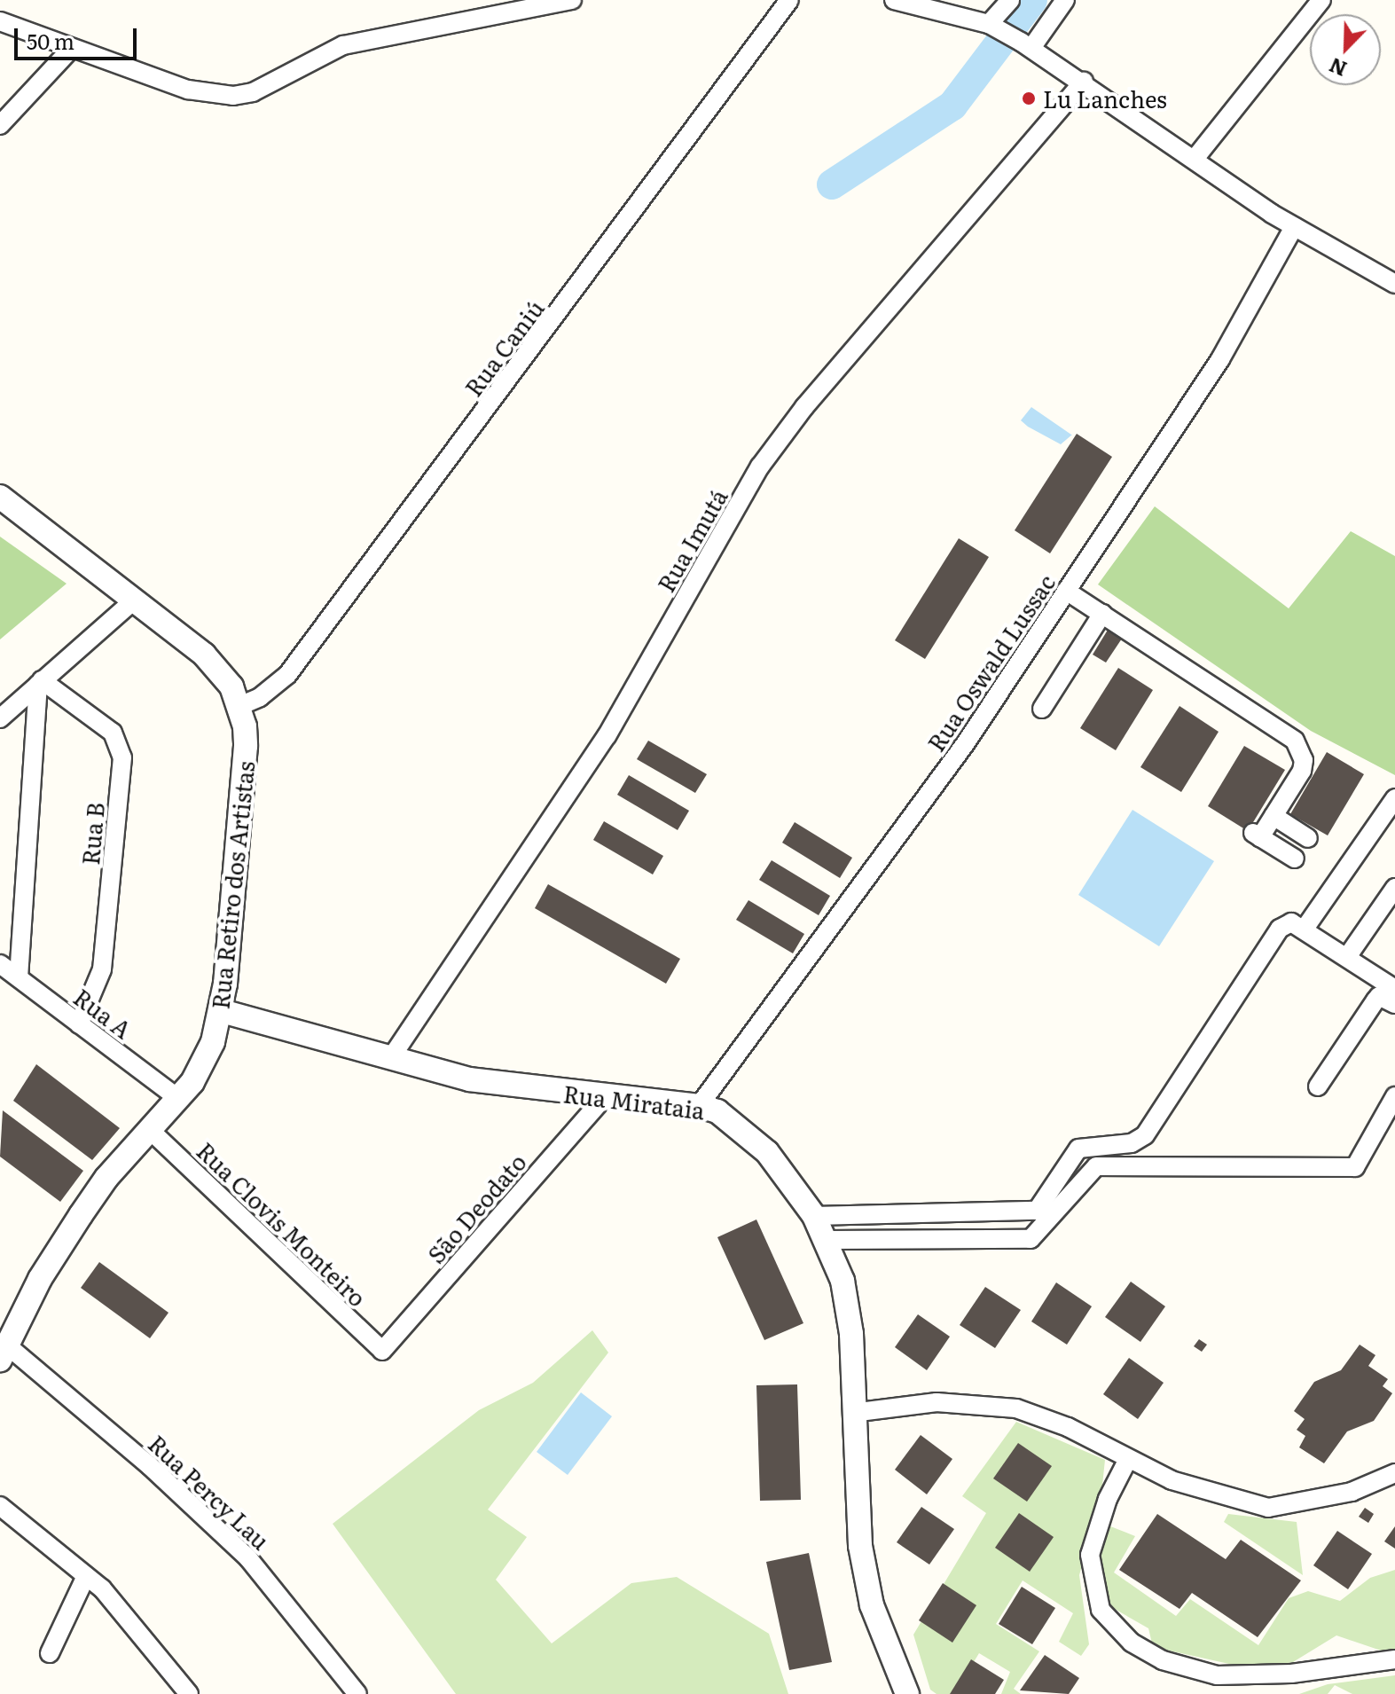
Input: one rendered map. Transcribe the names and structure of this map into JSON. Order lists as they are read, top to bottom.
{
  "streets": {
    "street": [
      "Rua Caniú",
      "Rua Imutá",
      "Rua Oswald Lussac",
      "Rua B",
      "Rua Retiro dos Artistas",
      "Rua A",
      "Rua Mirataia",
      "São Deodato",
      "Rua Clovis Monteiro",
      "Rua Percy Lau"
    ]
  },
  "crossings": [
    ["Rua Caniú", "Rua Retiro dos Artistas"],
    ["Rua Imutá", "Rua Mirataia"],
    ["Rua Oswald Lussac", "Rua Mirataia"],
    ["Rua B", "Rua A"],
    ["Rua Retiro dos Artistas", "Rua A"],
    ["Rua Retiro dos Artistas", "Rua Mirataia"],
    ["Rua Retiro dos Artistas", "Rua Clovis Monteiro"],
    ["Rua Retiro dos Artistas", "Rua Percy Lau"],
    ["Rua Mirataia", "São Deodato"],
    ["São Deodato", "Rua Clovis Monteiro"]
  ],
  "places": ["Lu Lanches"],
  "scale_bar": "50 m",
  "north": "bottom left"
}
